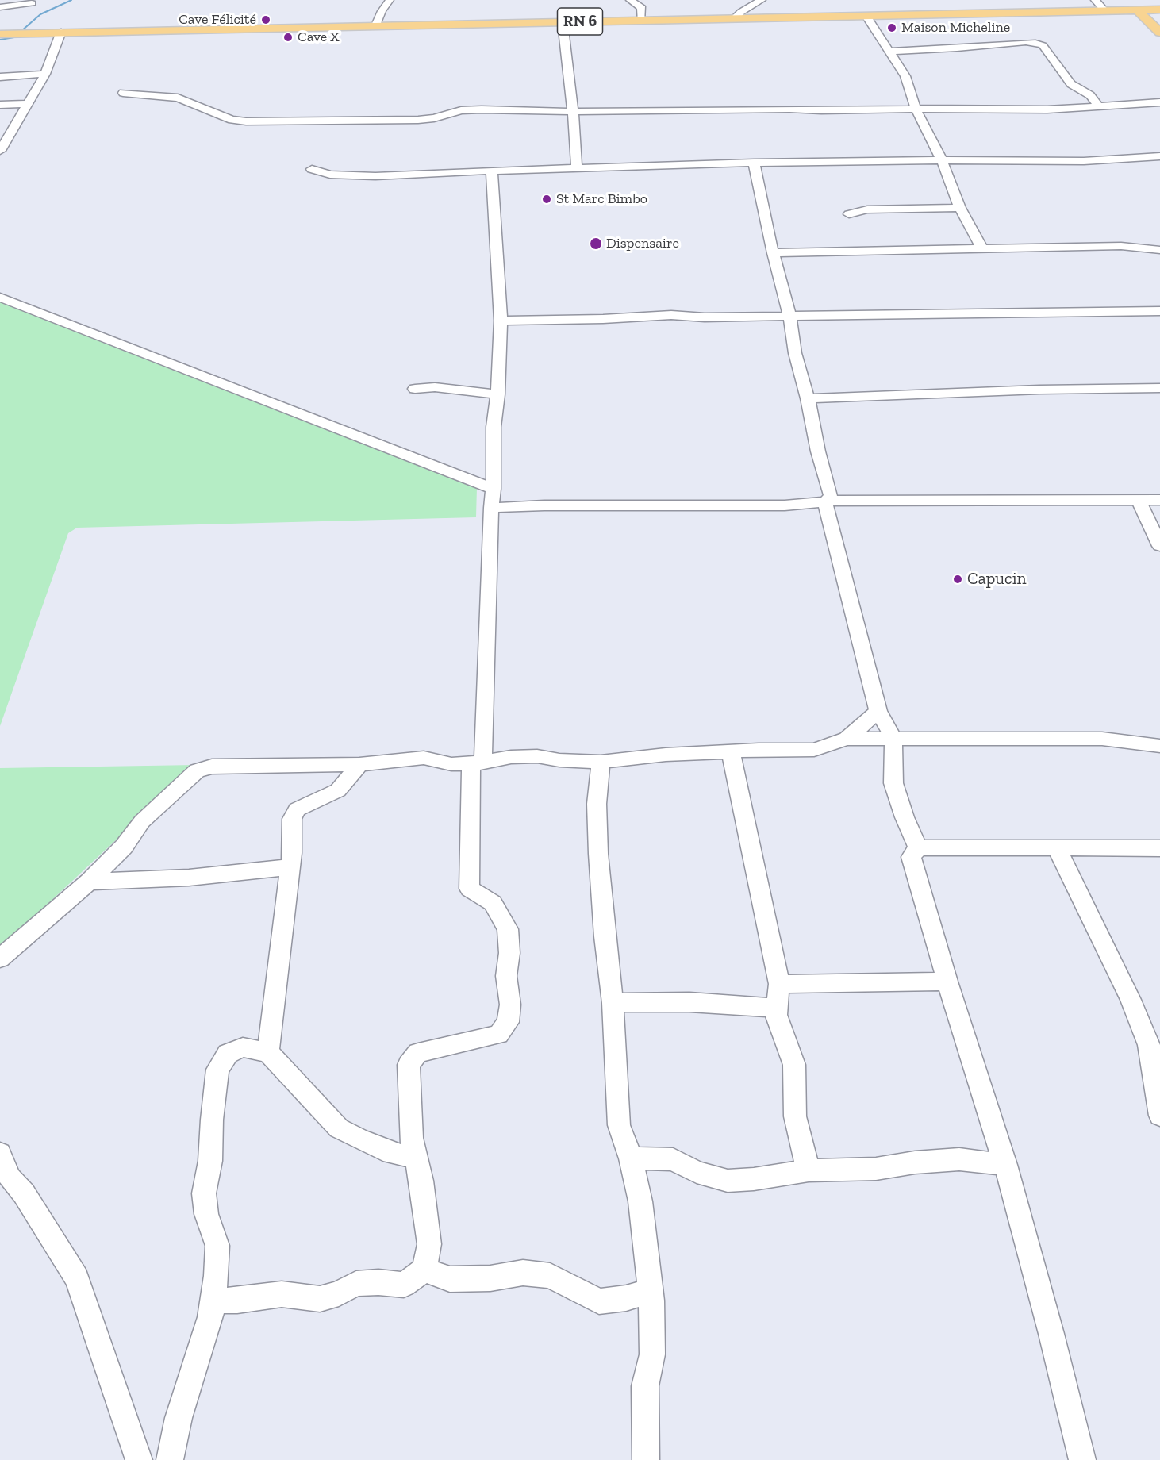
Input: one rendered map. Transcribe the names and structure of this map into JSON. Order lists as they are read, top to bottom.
{
  "streets": {
    "main road": ["RN 6"]
  },
  "places": [
    "Cave Félicité",
    "Maison Micheline",
    "Cave X",
    "St Marc Bimbo",
    "Dispensaire",
    "Capucin"
  ]
}
